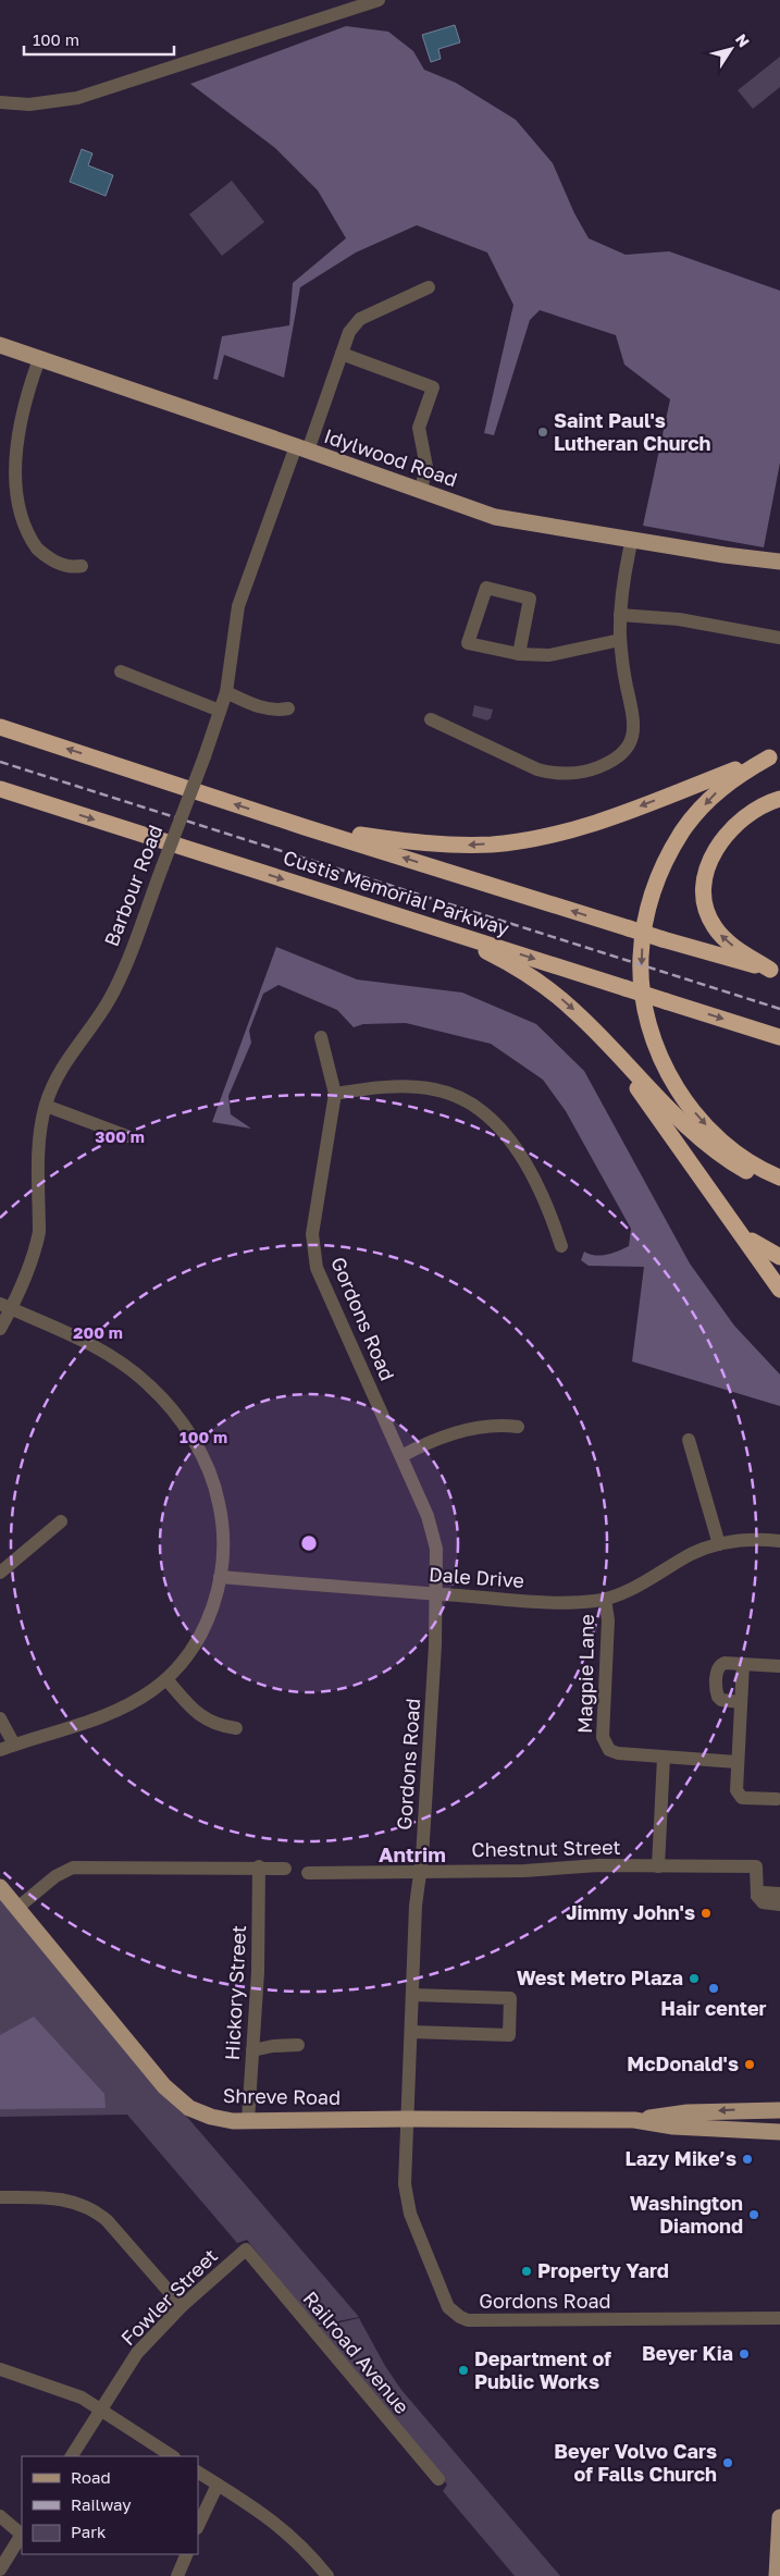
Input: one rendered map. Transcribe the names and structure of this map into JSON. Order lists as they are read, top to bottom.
{
  "streets": {
    "highway": ["Custis Memorial Parkway"],
    "main road": ["Idylwood Road", "Shreve Road"],
    "street": [
      "Barbour Road",
      "Gordons Road",
      "Dale Drive",
      "Magpie Lane",
      "Chestnut Street",
      "Hickory Street",
      "Fowler Street",
      "Railroad Avenue"
    ]
  },
  "crossings": [
    ["Idylwood Road", "Barbour Road"],
    ["Gordons Road", "Dale Drive"],
    ["Gordons Road", "Chestnut Street"],
    ["Gordons Road", "Shreve Road"],
    ["Dale Drive", "Magpie Lane"],
    ["Hickory Street", "Shreve Road"],
    ["Fowler Street", "Railroad Avenue"]
  ],
  "districts": ["Antrim"],
  "places": [
    "Saint Paul's Lutheran Church",
    "Jimmy John's",
    "West Metro Plaza",
    "Hair center",
    "McDonald's",
    "Lazy Mike’s",
    "Washington Diamond",
    "Property Yard",
    "Beyer Kia",
    "Department of Public Works",
    "Beyer Volvo Cars of Falls Church"
  ],
  "legend": ["Road", "Railway", "Park"],
  "scale_bar": "100 m",
  "north": "top right",
  "rings": ["300 m", "200 m", "100 m"]
}
